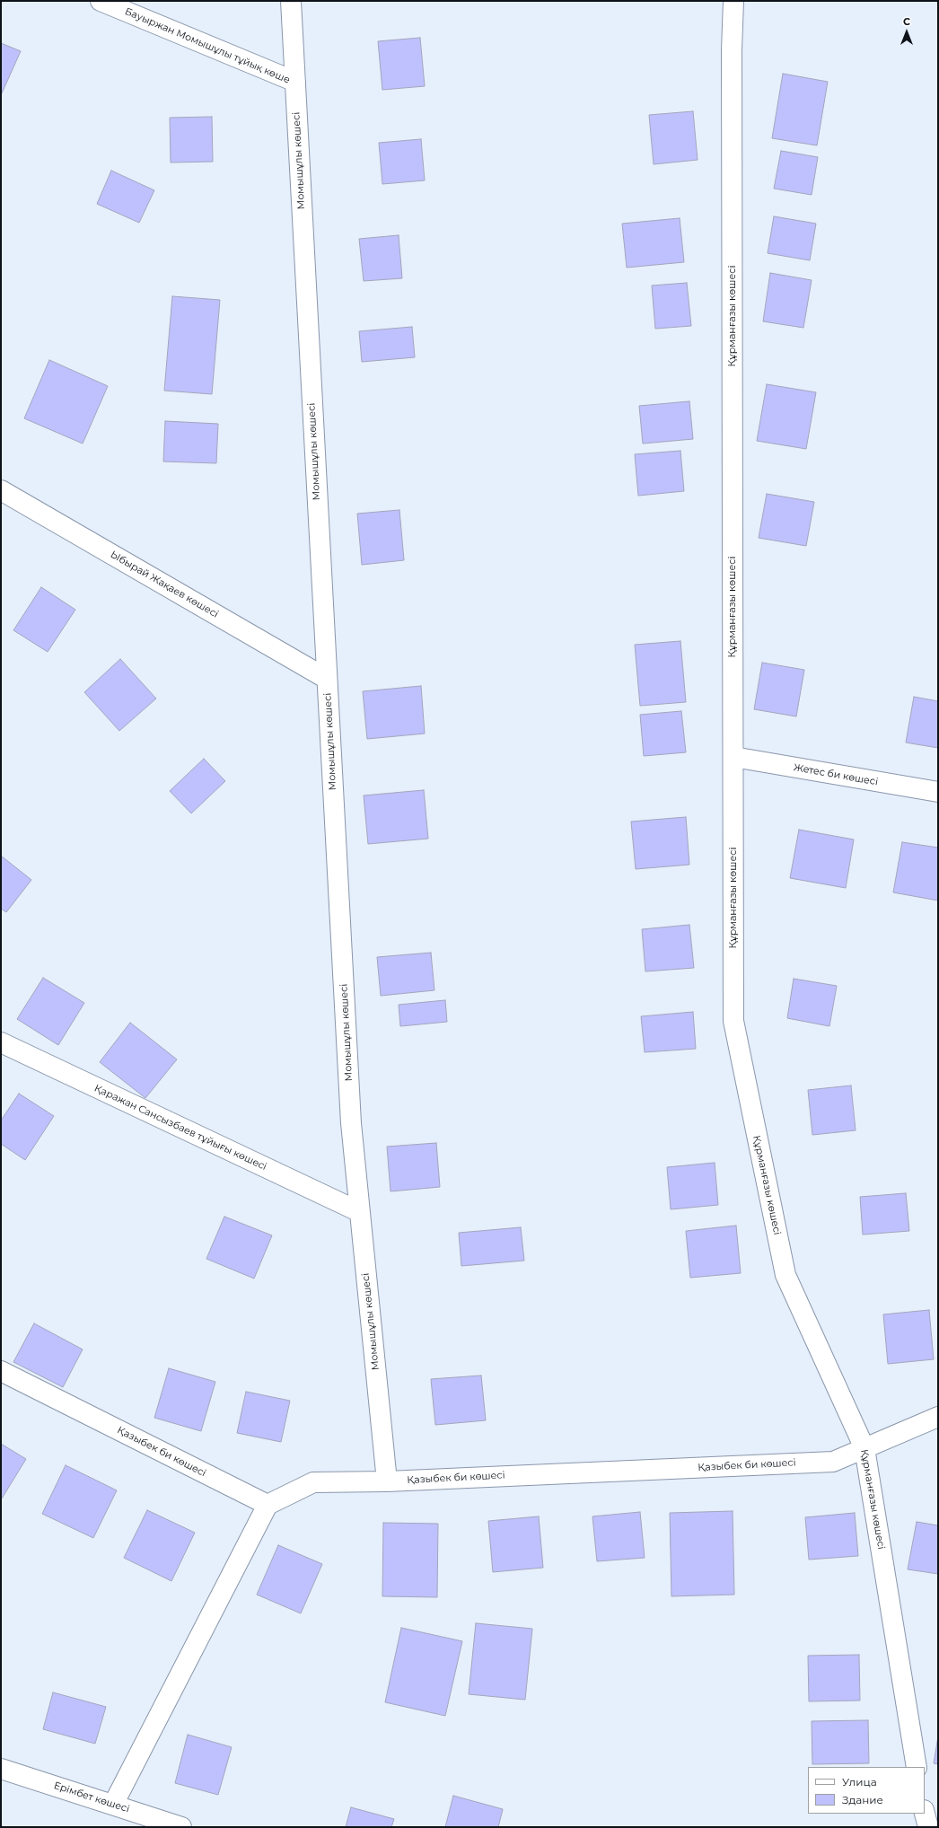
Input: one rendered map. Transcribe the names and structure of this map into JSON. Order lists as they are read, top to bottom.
{
  "streets": {
    "street": [
      "Бауыржан Момышұлы тұйық көше",
      "Момышұлы көшесі",
      "Құрманғазы көшесі",
      "Ыбырай Жақаев көшесі",
      "Жетес би көшесі",
      "Қаражан Сансызбаев тұйығы көшесі",
      "Қазыбек би көшесі",
      "Ерімбет көшесі"
    ]
  },
  "crossings": [
    ["Бауыржан Момышұлы тұйық көше", "Момышұлы көшесі"],
    ["Момышұлы көшесі", "Ыбырай Жақаев көшесі"],
    ["Момышұлы көшесі", "Қаражан Сансызбаев тұйығы көшесі"],
    ["Момышұлы көшесі", "Қазыбек би көшесі"],
    ["Құрманғазы көшесі", "Жетес би көшесі"],
    ["Құрманғазы көшесі", "Қазыбек би көшесі"]
  ],
  "legend": ["Улица", "Здание"],
  "north": "top"
}
